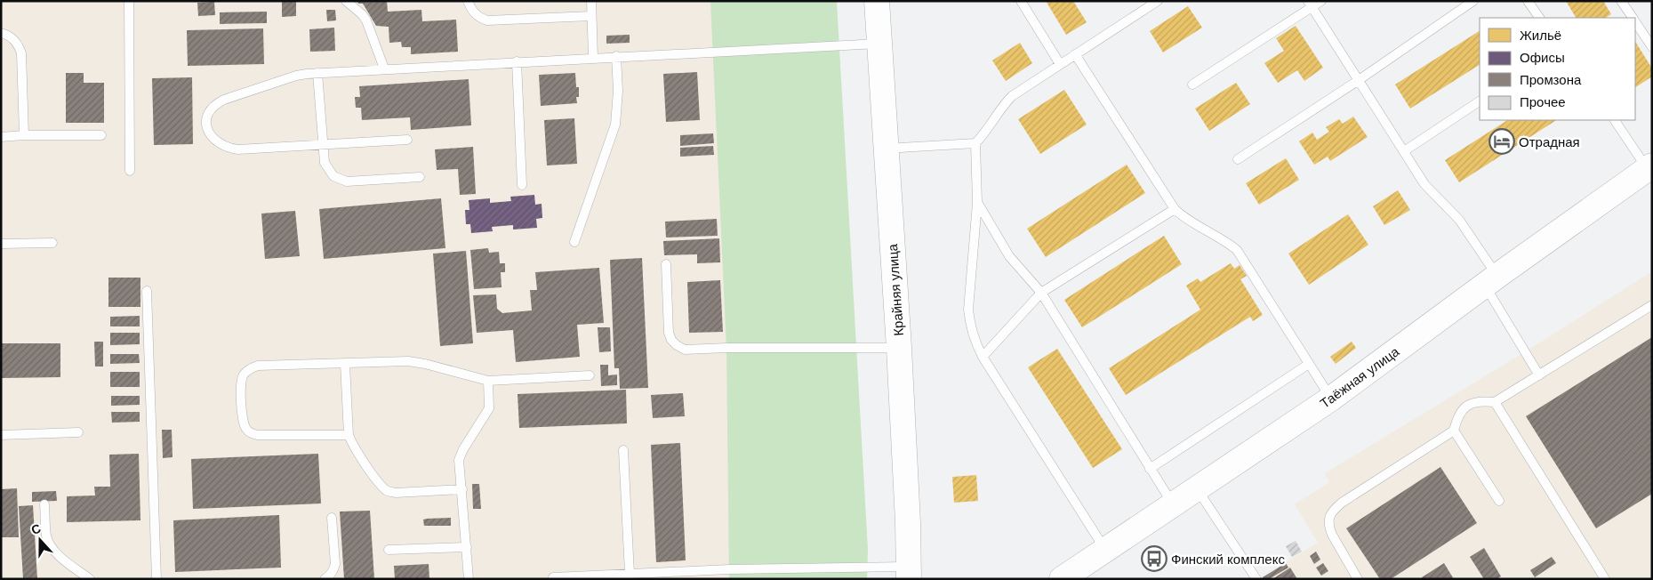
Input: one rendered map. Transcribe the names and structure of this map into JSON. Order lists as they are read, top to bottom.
{
  "streets": {
    "street": ["Крайняя улица", "Таёжная улица"]
  },
  "places": {
    "hotel": ["Отрадная"],
    "bus stop": ["Финский комплекс"]
  },
  "legend": [
    "Жильё",
    "Офисы",
    "Промзона",
    "Прочее"
  ],
  "north": "top"
}
